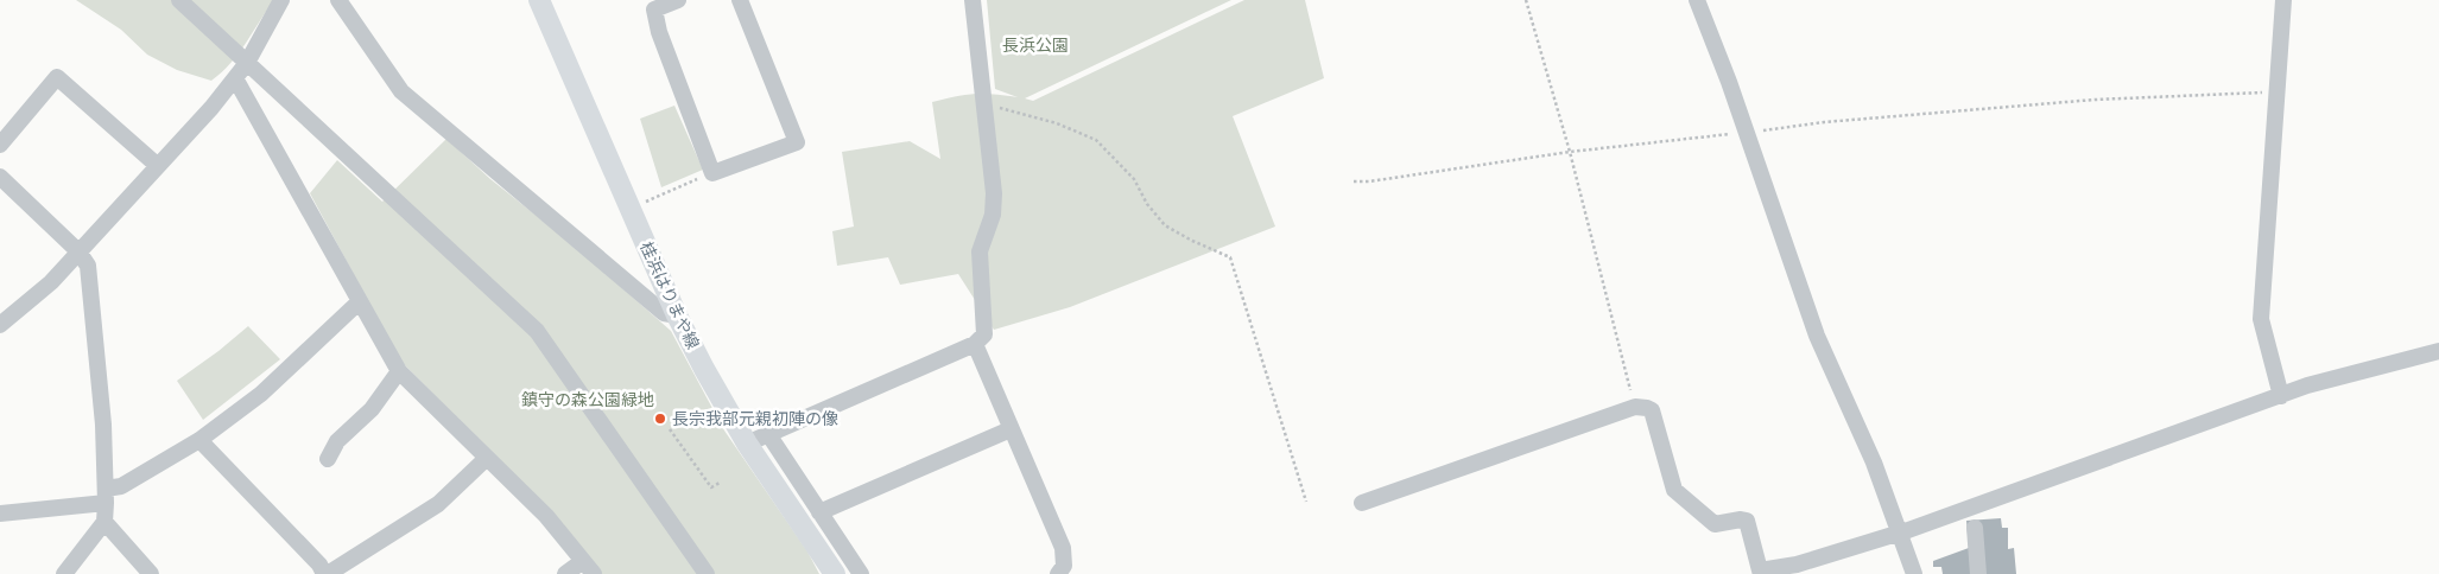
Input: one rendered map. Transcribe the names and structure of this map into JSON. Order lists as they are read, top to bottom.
{
  "streets": {
    "main road": ["桂浜はりまや線"]
  },
  "parks": ["長浜公園", "鎮守の森公園緑地"],
  "places": ["長宗我部元親初陣の像"]
}
